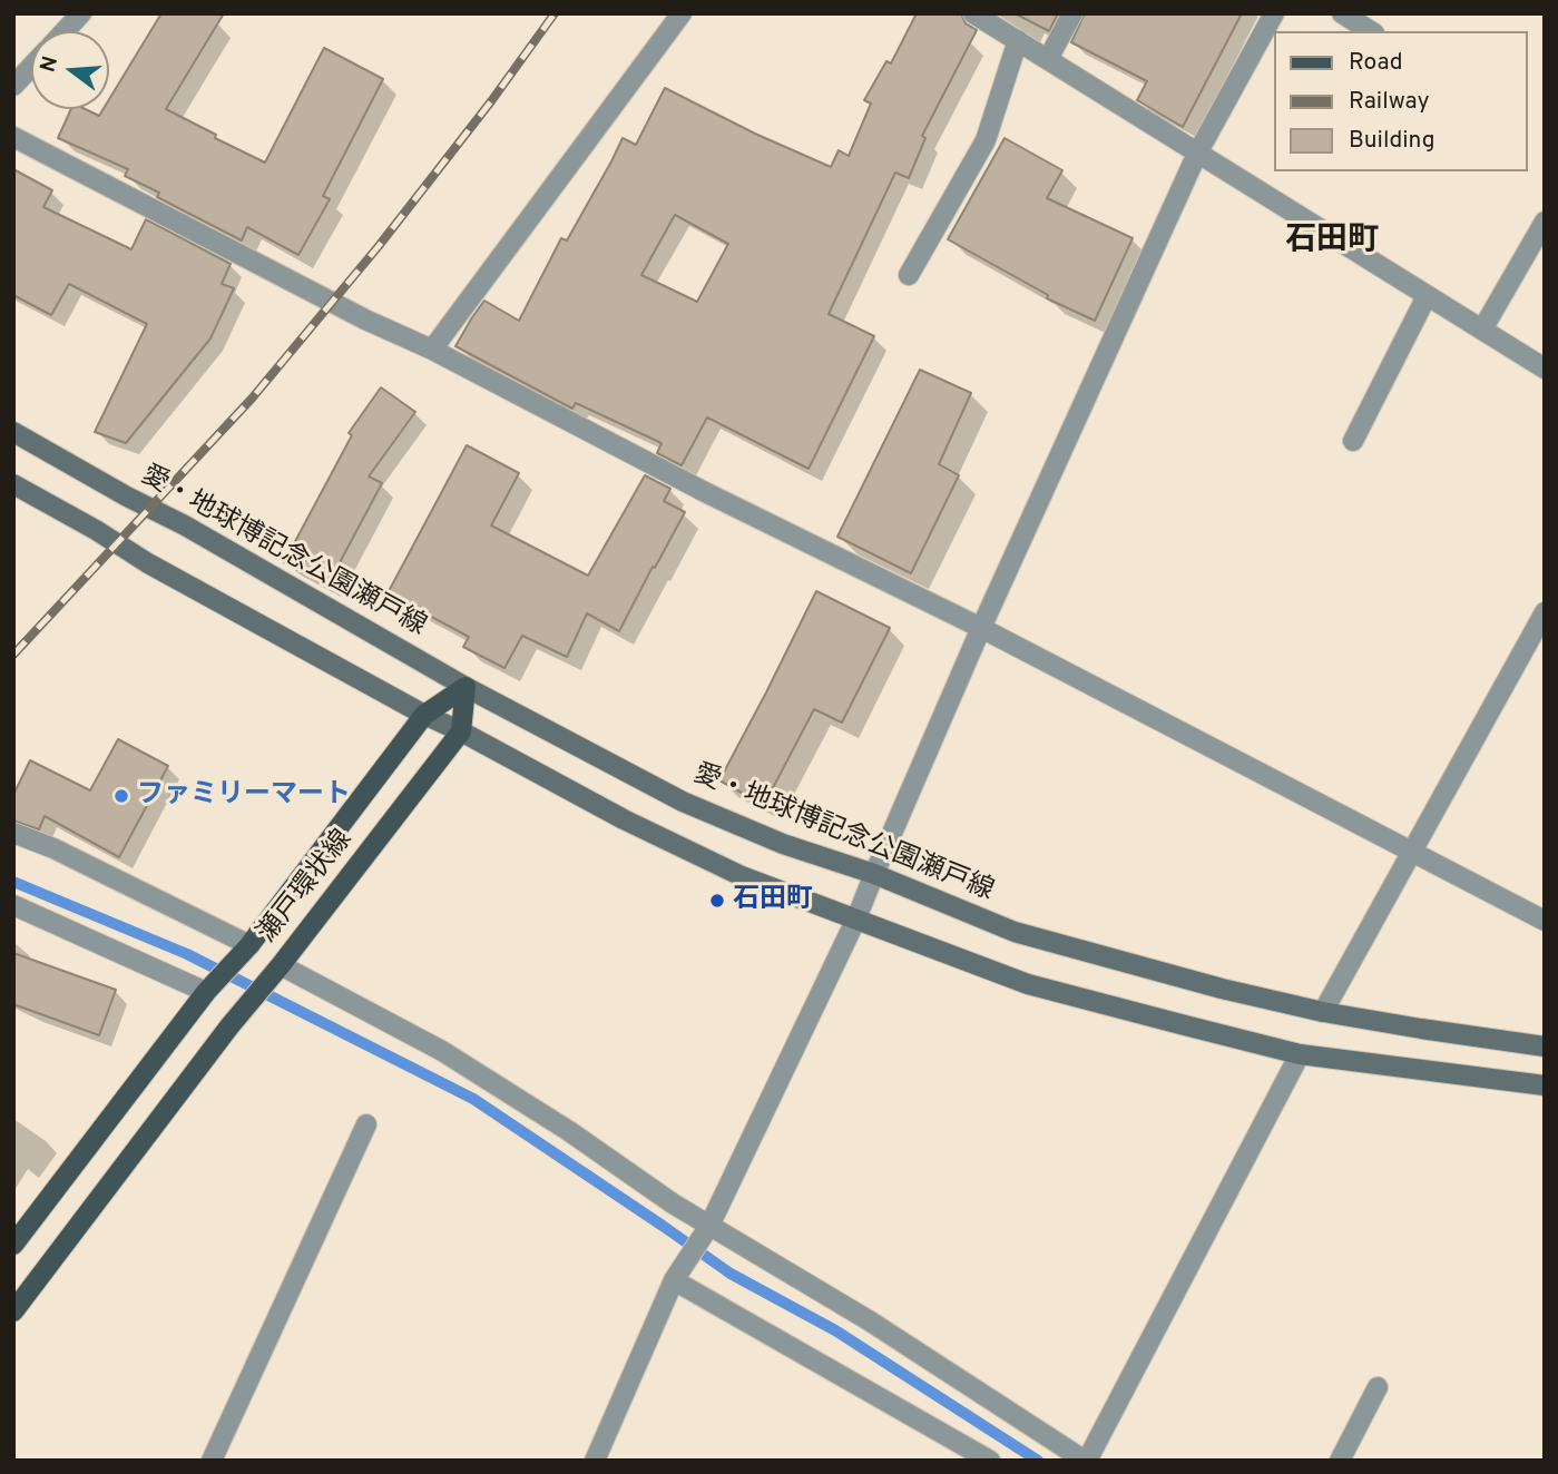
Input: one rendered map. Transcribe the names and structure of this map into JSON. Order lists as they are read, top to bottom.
{
  "streets": {
    "main road": ["愛・地球博記念公園瀬戸線", "瀬戸環状線"]
  },
  "crossings": [
    ["愛・地球博記念公園瀬戸線", "瀬戸環状線"]
  ],
  "districts": ["石田町"],
  "places": ["ファミリーマート", "石田町"],
  "legend": ["Road", "Railway", "Building"],
  "north": "left"
}
